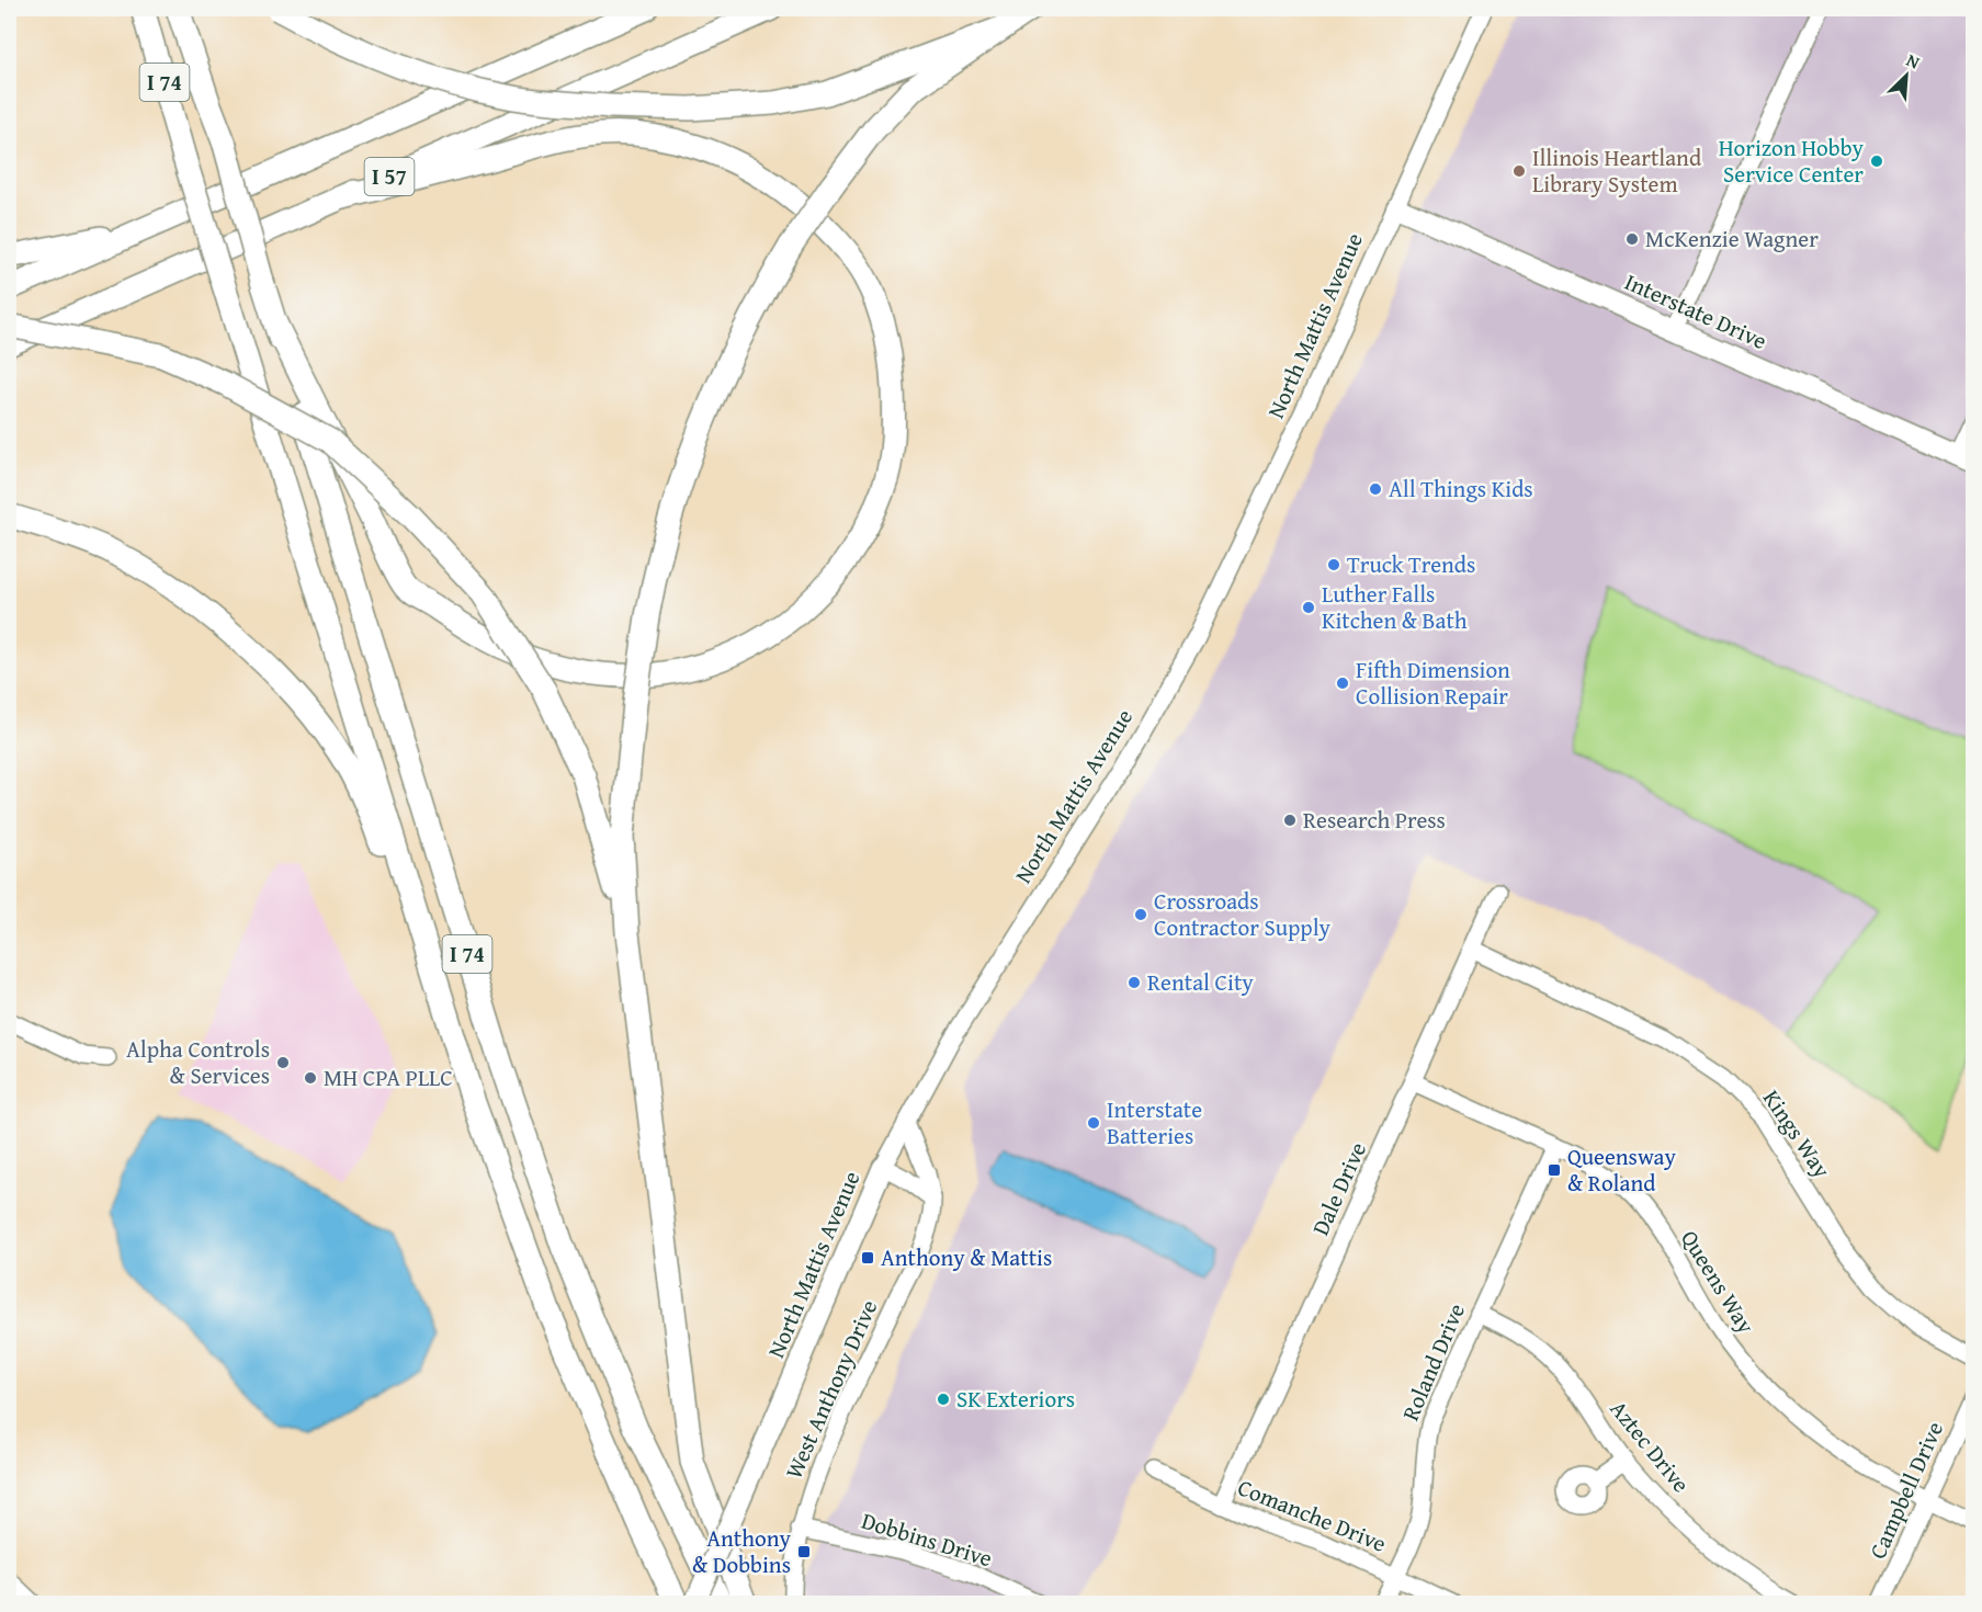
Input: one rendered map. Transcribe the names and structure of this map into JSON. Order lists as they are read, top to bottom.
{
  "streets": {
    "highway": ["I 74", "I 57"],
    "main road": ["Interstate Drive", "North Mattis Avenue"],
    "street": [
      "Kings Way",
      "Dale Drive",
      "Queens Way",
      "Roland Drive",
      "West Anthony Drive",
      "Aztec Drive",
      "Campbell Drive",
      "Comanche Drive",
      "Dobbins Drive"
    ]
  },
  "crossings": [
    ["Interstate Drive", "North Mattis Avenue"],
    ["North Mattis Avenue", "West Anthony Drive"],
    ["Kings Way", "Dale Drive"],
    ["Dale Drive", "Queens Way"],
    ["Dale Drive", "Comanche Drive"],
    ["Queens Way", "Roland Drive"],
    ["Queens Way", "Campbell Drive"],
    ["Roland Drive", "Aztec Drive"],
    ["Roland Drive", "Comanche Drive"],
    ["West Anthony Drive", "Dobbins Drive"]
  ],
  "places": {
    "other": [
      "Horizon Hobby Service Center",
      "Illinois Heartland Library System",
      "McKenzie Wagner",
      "All Things Kids",
      "Truck Trends",
      "Luther Falls Kitchen & Bath",
      "Fifth Dimension Collision Repair",
      "Research Press",
      "Crossroads Contractor Supply",
      "Rental City",
      "Alpha Controls & Services",
      "MH CPA PLLC",
      "Interstate Batteries",
      "SK Exteriors"
    ],
    "transit": ["Queensway & Roland", "Anthony & Mattis", "Anthony & Dobbins"]
  },
  "north": "top right"
}
